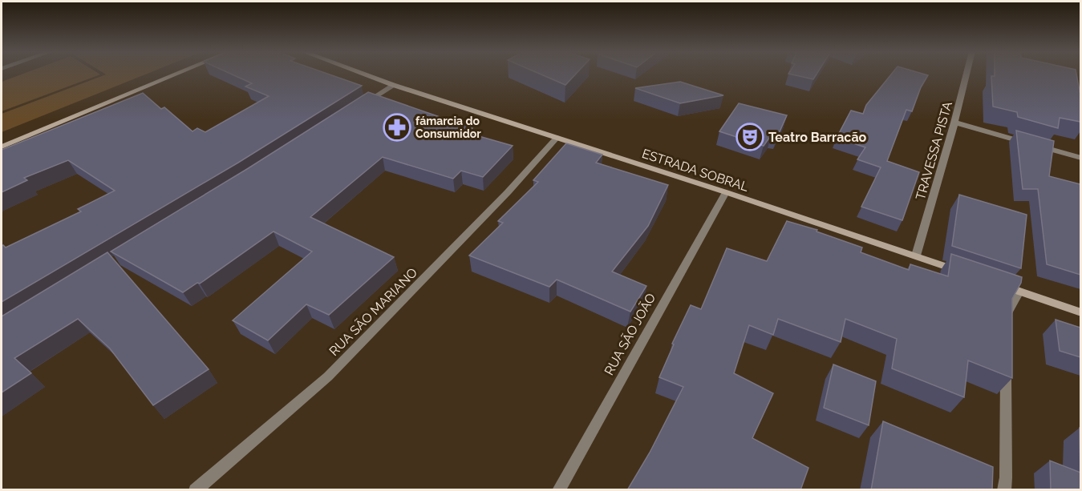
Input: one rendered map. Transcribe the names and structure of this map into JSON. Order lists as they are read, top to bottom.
{
  "streets": {
    "street": [
      "TRAVESSA PISTA",
      "ESTRADA SOBRAL",
      "RUA SÃO MARIANO",
      "RUA SÃO JOÃO"
    ]
  },
  "crossings": [
    ["TRAVESSA PISTA", "ESTRADA SOBRAL"],
    ["ESTRADA SOBRAL", "RUA SÃO MARIANO"],
    ["ESTRADA SOBRAL", "RUA SÃO JOÃO"]
  ],
  "places": {
    "pharmacy": ["fámarcia do Consumidor"],
    "theatre": ["Teatro Barracão"]
  }
}
